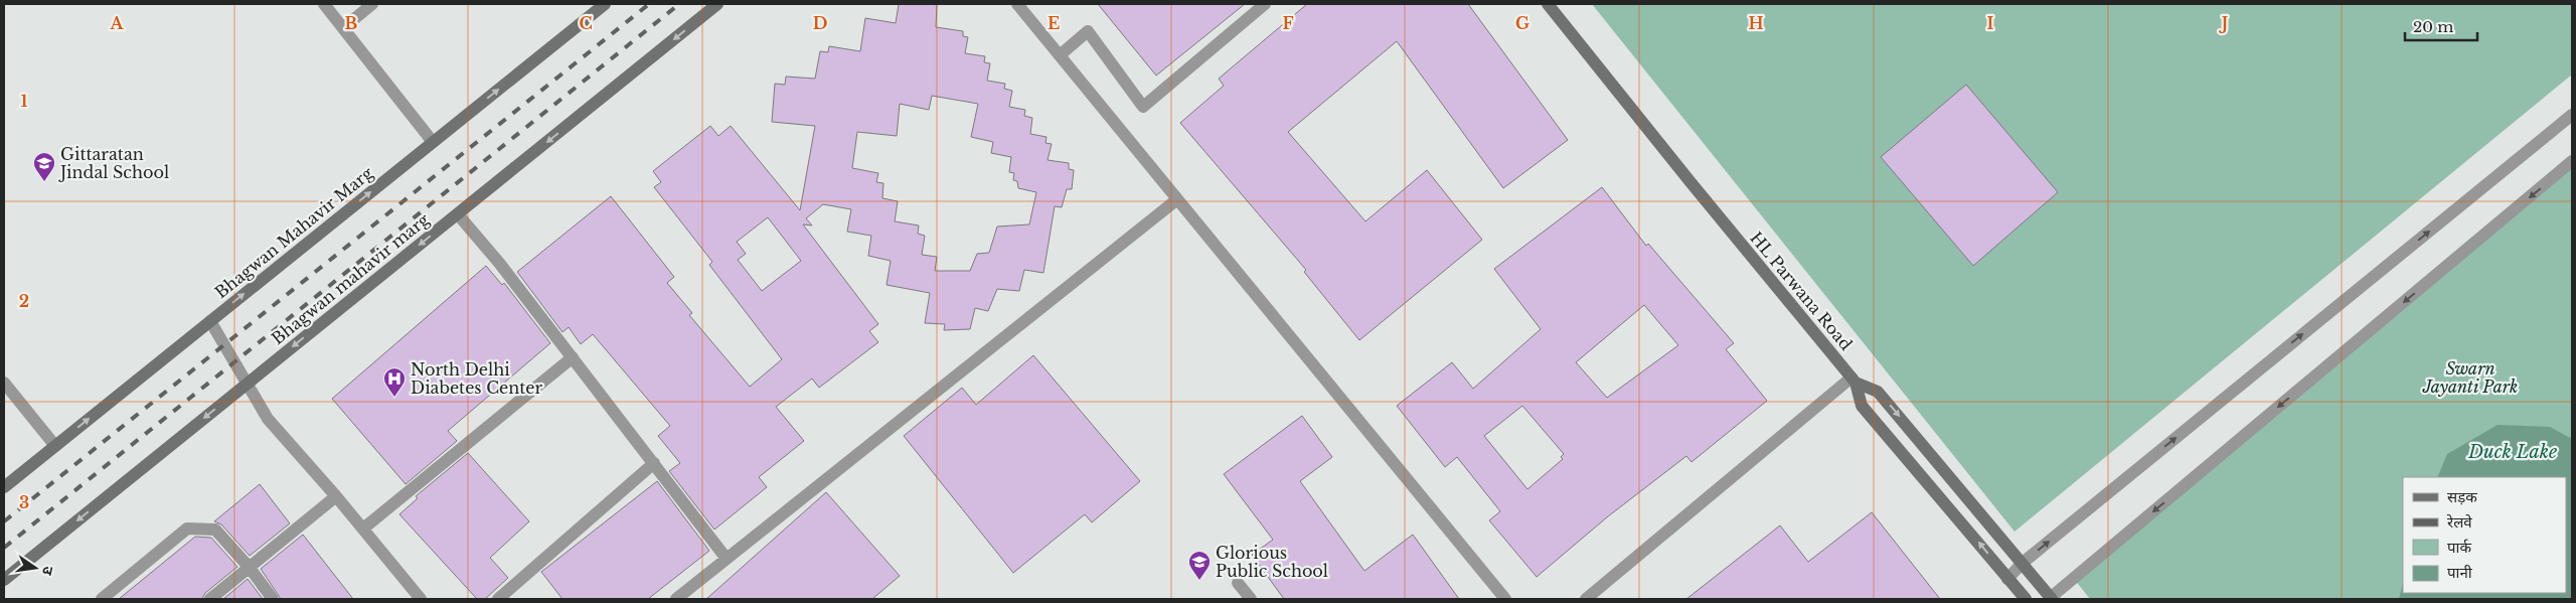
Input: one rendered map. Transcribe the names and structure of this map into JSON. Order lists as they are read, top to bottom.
{
  "streets": {
    "main road": ["Bhagwan Mahavir Marg", "Bhagwan mahavir marg", "HL Parwana Road"]
  },
  "one_way": ["Bhagwan Mahavir Marg", "Bhagwan mahavir marg"],
  "water": ["Duck Lake"],
  "parks": ["Swarn Jayanti Park"],
  "places": {
    "school or university": ["Gittaratan Jindal School", "Glorious Public School"],
    "hospital": ["North Delhi Diabetes Center"]
  },
  "legend": [
    "सड़क",
    "रेलवे",
    "पार्क",
    "पानी"
  ],
  "scale_bar": "20 m",
  "north": "right",
  "grid": {
    "columns": [
      "A",
      "B",
      "C",
      "D",
      "E",
      "F",
      "G",
      "H",
      "I",
      "J"
    ],
    "rows": ["1", "2", "3"]
  }
}
